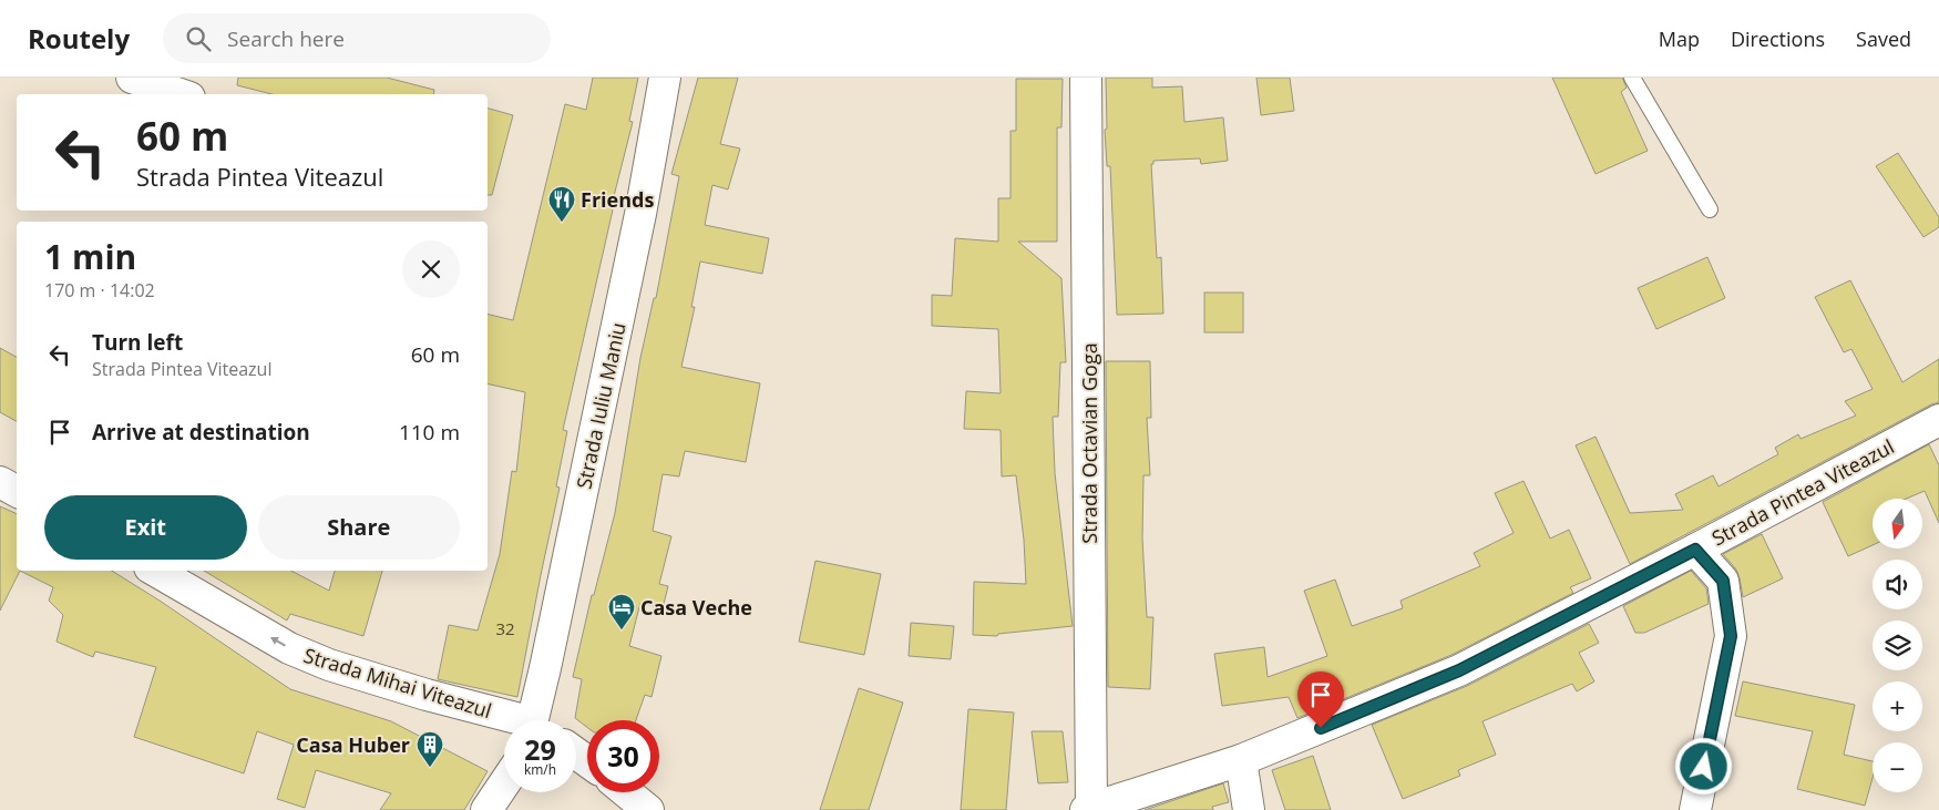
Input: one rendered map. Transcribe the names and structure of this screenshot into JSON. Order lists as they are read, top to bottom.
{
  "streets": {
    "street": [
      "Strada Iuliu Maniu",
      "Strada Octavian Goga",
      "Strada Pintea Viteazul",
      "Strada Mihai Viteazul"
    ]
  },
  "crossings": [
    ["Strada Octavian Goga", "Strada Pintea Viteazul"]
  ],
  "one_way": ["Strada Mihai Viteazul"],
  "places": {
    "restaurant": ["Friends"],
    "hotel": ["Casa Veche"],
    "building": ["Casa Huber"]
  },
  "house_numbers": ["32"],
  "north": "bottom",
  "page": {
    "header": "Routely",
    "search": "Search here",
    "nav": ["Map", "Directions", "Saved"],
    "turn": ["60 m", "Strada Pintea Viteazul"],
    "heading": ["1 min", "170 m · 14:02"],
    "list": [
      {
        "name": "Turn left",
        "note": "Strada Pintea Viteazul",
        "value": "60 m"
      },
      {
        "name": "Arrive at destination",
        "value": "110 m"
      }
    ],
    "buttons": ["Exit", "Share"],
    "map_buttons": ["+", "−"],
    "speed": "29 km/h",
    "limit": "30"
  }
}
